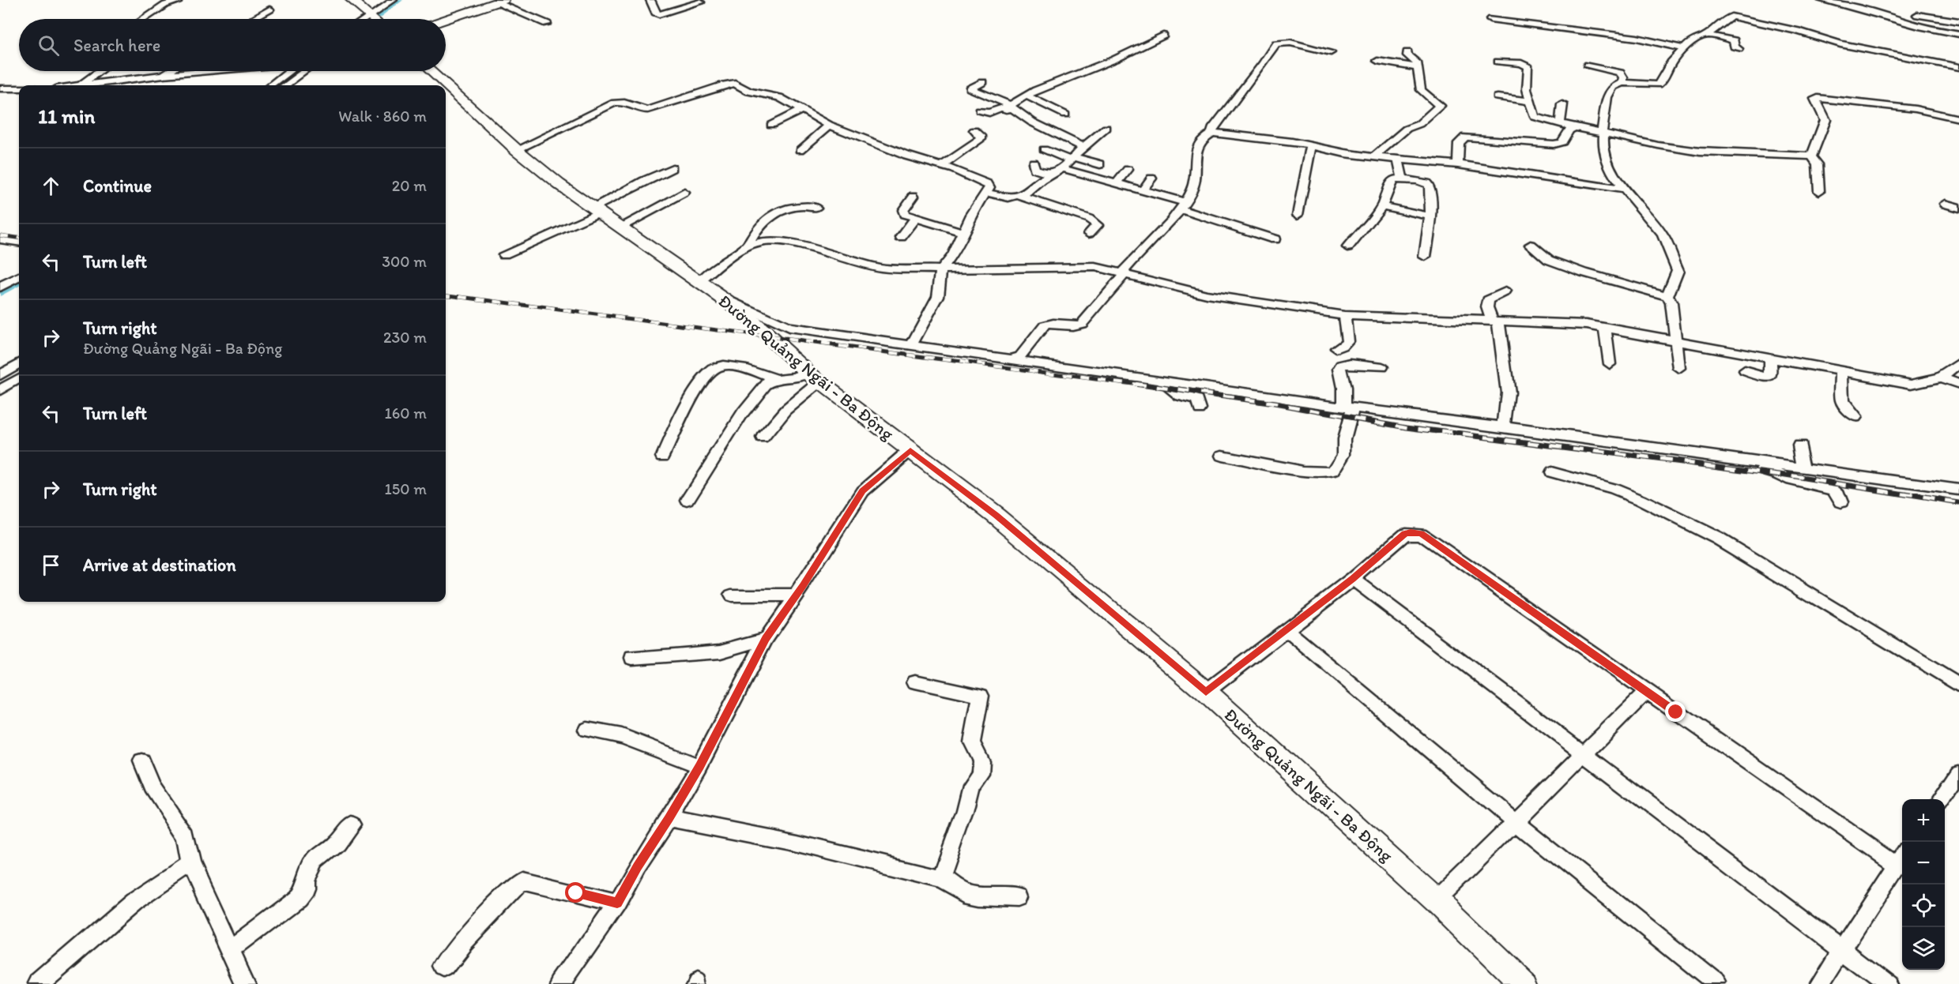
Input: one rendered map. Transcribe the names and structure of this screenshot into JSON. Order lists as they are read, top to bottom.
{
  "streets": {
    "main road": ["Đường Quảng Ngãi - Ba Động"]
  },
  "page": {
    "search": "Search here",
    "heading": ["11 min", "Walk · 860 m"],
    "list": [
      ["Continue", "20 m"],
      ["Turn left", "300 m"],
      ["Turn right", "Đường Quảng Ngãi - Ba Động", "230 m"],
      ["Turn left", "160 m"],
      ["Turn right", "150 m"],
      "Arrive at destination"
    ],
    "map_buttons": ["+", "−"]
  }
}
